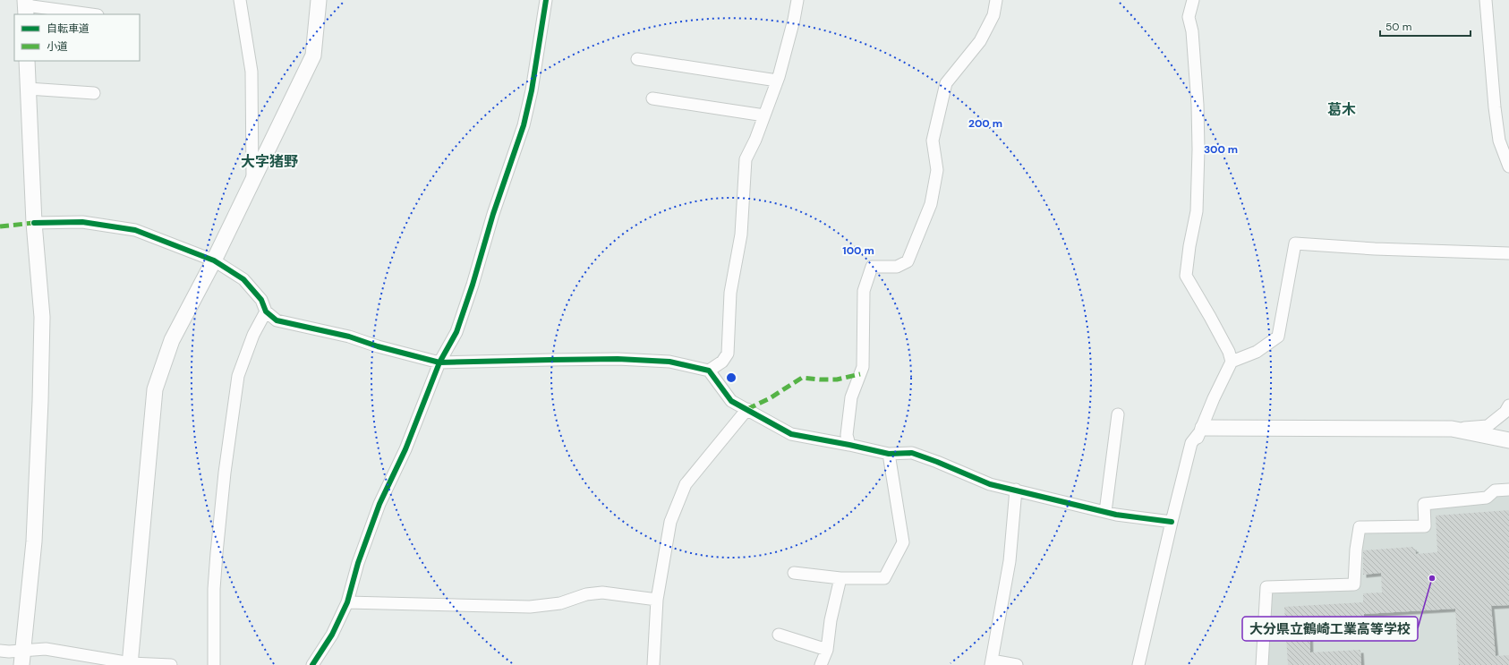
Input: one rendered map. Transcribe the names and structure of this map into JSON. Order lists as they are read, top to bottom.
{
  "districts": ["葛木", "大字猪野"],
  "places": ["大分県立鶴崎工業高等学校"],
  "legend": ["自転車道", "小道"],
  "scale_bar": "50 m",
  "rings": ["200 m", "300 m", "100 m"]
}
